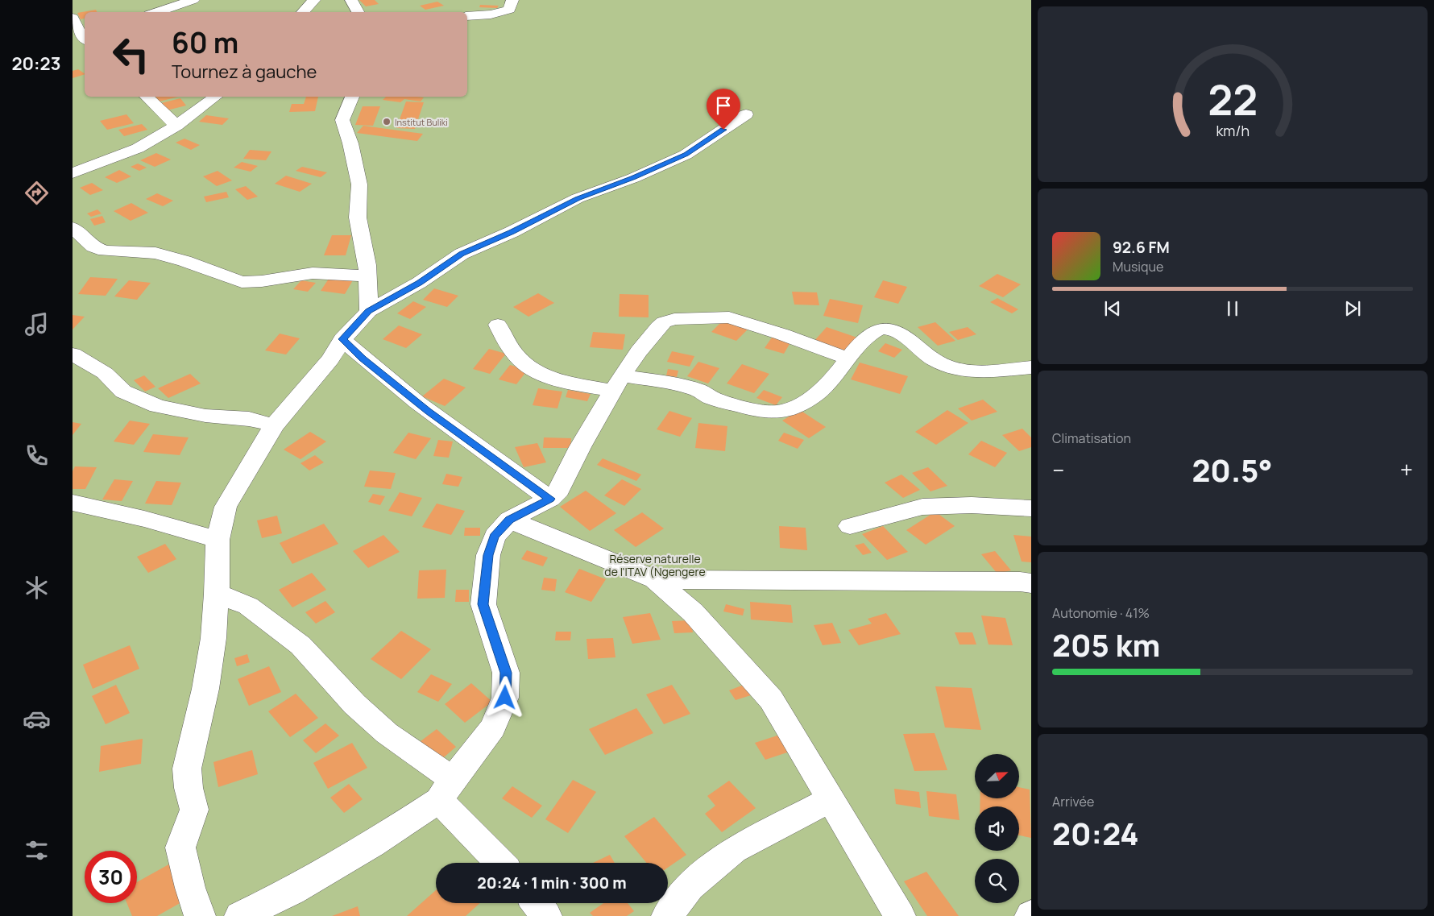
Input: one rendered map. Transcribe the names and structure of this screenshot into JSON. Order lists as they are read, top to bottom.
{
  "parks": ["Réserve naturelle de l'ITAV (Ngengere"],
  "places": ["Institut Buliki"],
  "north": "top right",
  "page": {
    "tabs": "20:23",
    "turn": ["60 m", "Tournez à gauche"],
    "song": ["92.6 FM", "Musique"],
    "tile": [
      "Climatisation",
      ["Autonomie · 41%", "205 km"],
      ["Arrivée", "20:24"]
    ],
    "heat": ["−", "20.5°", "+"],
    "limit": "30",
    "trip": "20:24 · 1 min · 300 m",
    "gauge": ["22", "km/h"]
  }
}
